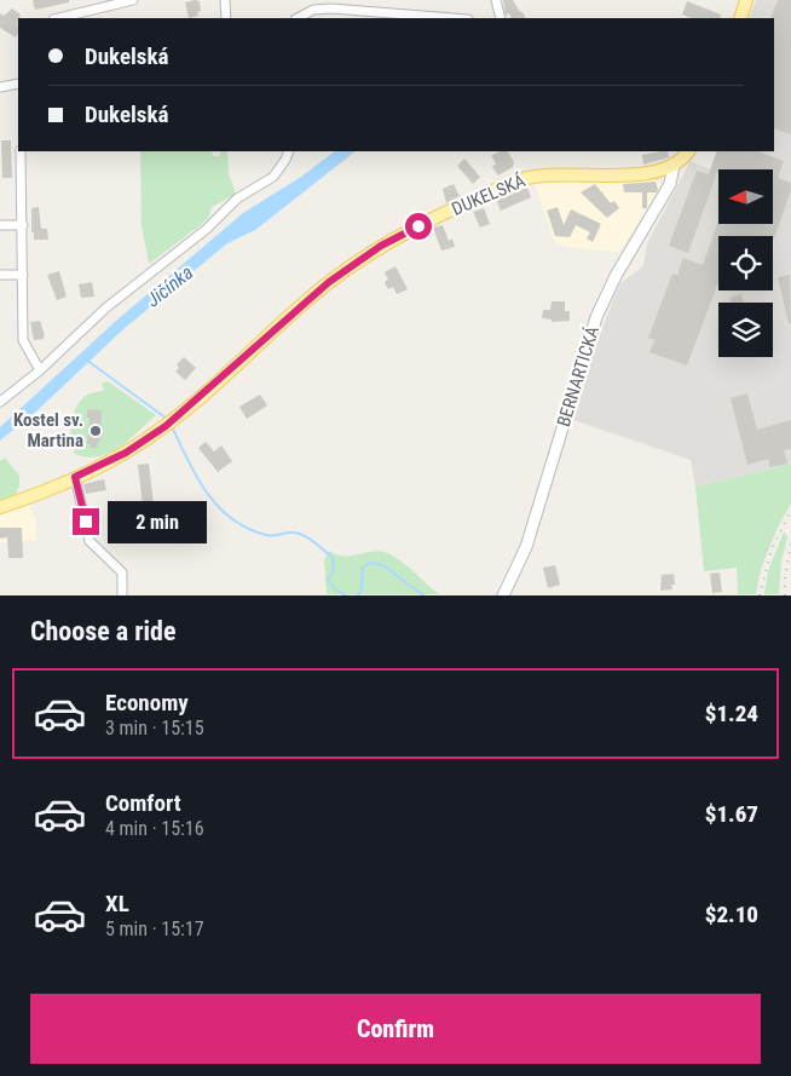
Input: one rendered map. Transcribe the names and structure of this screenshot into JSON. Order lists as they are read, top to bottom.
{
  "streets": {
    "main road": ["DUKELSKÁ"],
    "street": ["BERNARTICKÁ"]
  },
  "crossings": [
    ["DUKELSKÁ", "BERNARTICKÁ"]
  ],
  "water": ["Jičínka"],
  "places": ["Kostel sv. Martina"],
  "north": "left",
  "page": {
    "banner": ["Dukelská", "Dukelská"],
    "bubble": "2 min",
    "heading": "Choose a ride",
    "list": [
      {
        "name": "Economy",
        "note": "3 min · 15:15",
        "value": "$1.24"
      },
      {
        "name": "Comfort",
        "note": "4 min · 15:16",
        "value": "$1.67"
      },
      {
        "name": "XL",
        "note": "5 min · 15:17",
        "value": "$2.10"
      }
    ],
    "buttons": "Confirm"
  }
}
